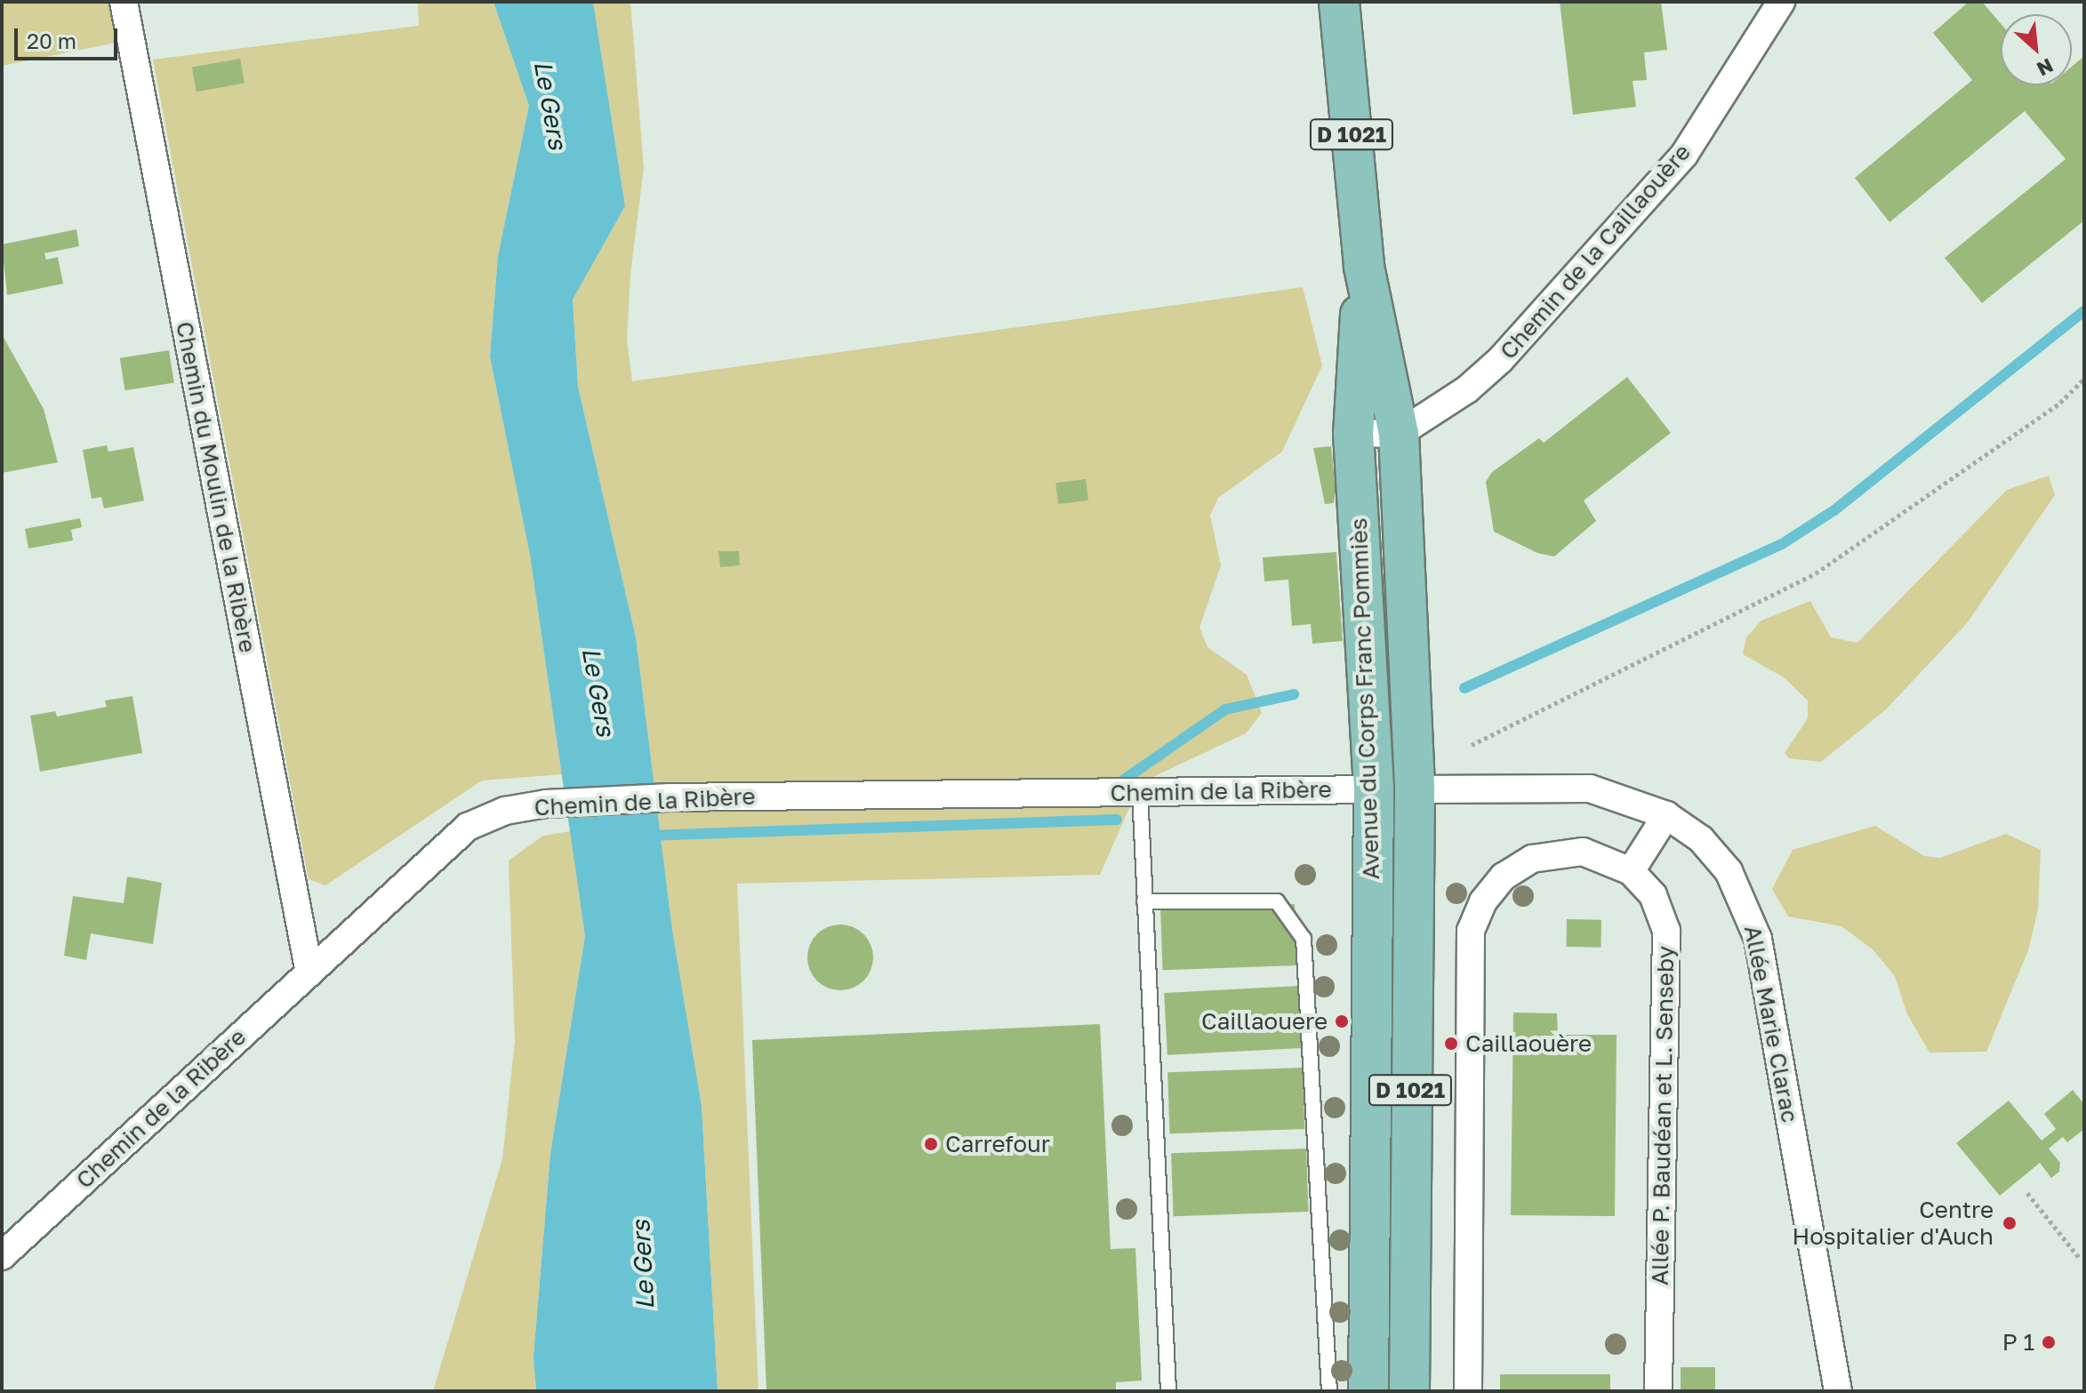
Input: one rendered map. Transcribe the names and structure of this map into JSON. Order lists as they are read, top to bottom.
{
  "streets": {
    "main road": ["D 1021", "Avenue du Corps Franc Pommiès"],
    "street": [
      "Chemin de la Caillaouère",
      "Chemin du Moulin de la Ribère",
      "Chemin de la Ribère",
      "Allée Marie Clarac",
      "Allée P. Baudéan et L. Senseby"
    ]
  },
  "crossings": [
    ["D 1021", "Chemin de la Caillaouère"],
    ["D 1021", "Avenue du Corps Franc Pommiès"],
    ["Chemin de la Caillaouère", "Avenue du Corps Franc Pommiès"],
    ["Chemin du Moulin de la Ribère", "Chemin de la Ribère"],
    ["Avenue du Corps Franc Pommiès", "Chemin de la Ribère"],
    ["Avenue du Corps Franc Pommiès", "Allée Marie Clarac"]
  ],
  "water": ["Le Gers"],
  "places": [
    "Caillaouere",
    "Caillaouère",
    "Carrefour",
    "Centre Hospitalier d'Auch",
    "P 1"
  ],
  "scale_bar": "20 m",
  "north": "bottom right"
}
